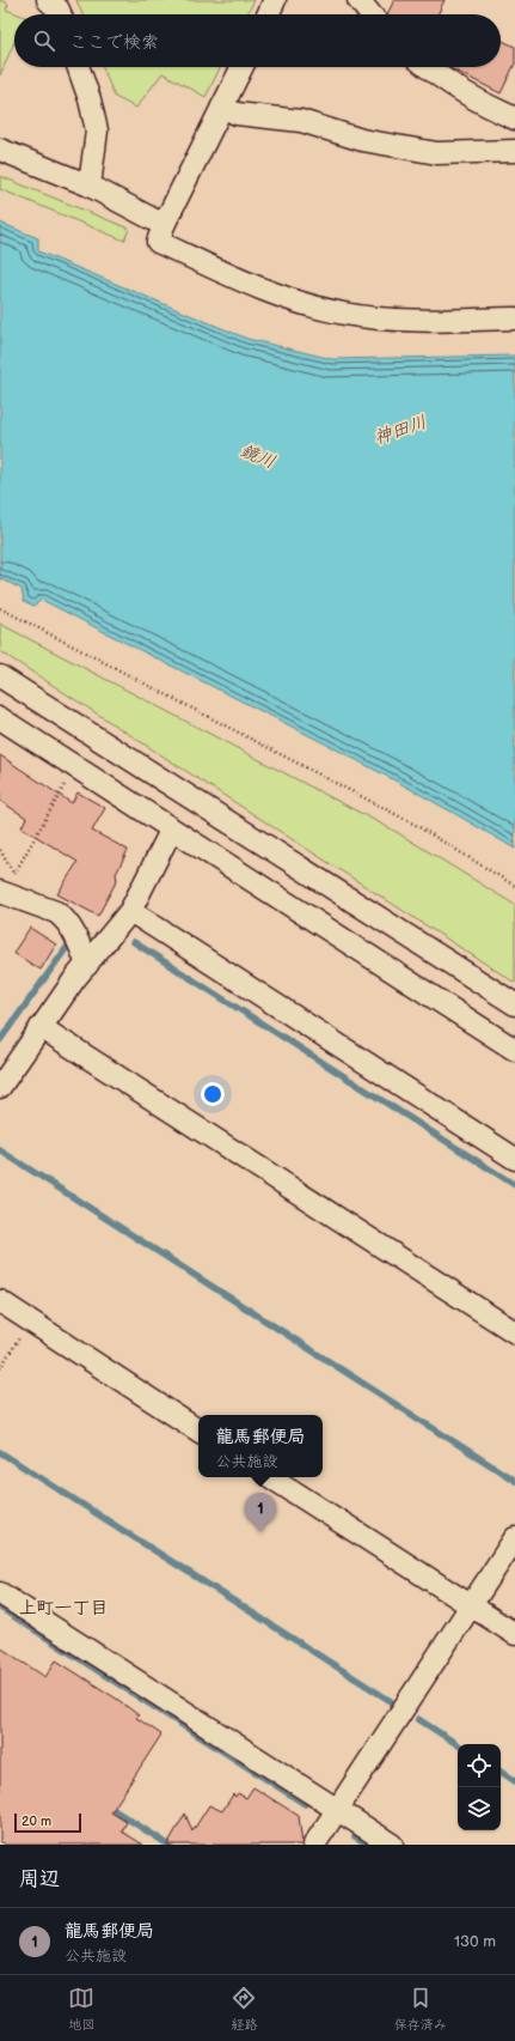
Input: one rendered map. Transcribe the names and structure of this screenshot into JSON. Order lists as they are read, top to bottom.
{
  "districts": ["上町一丁目"],
  "water": ["神田川", "鏡川"],
  "scale_bar": "20 m",
  "page": {
    "search": "ここで検索",
    "popup": ["龍馬郵便局", "公共施設"],
    "pins": "1",
    "scale": "20 m",
    "heading": "周辺",
    "list": [
      {
        "mark": "1",
        "name": "龍馬郵便局",
        "note": "公共施設",
        "value": "130 m"
      }
    ],
    "nav": ["地図", "経路", "保存済み"]
  }
}
